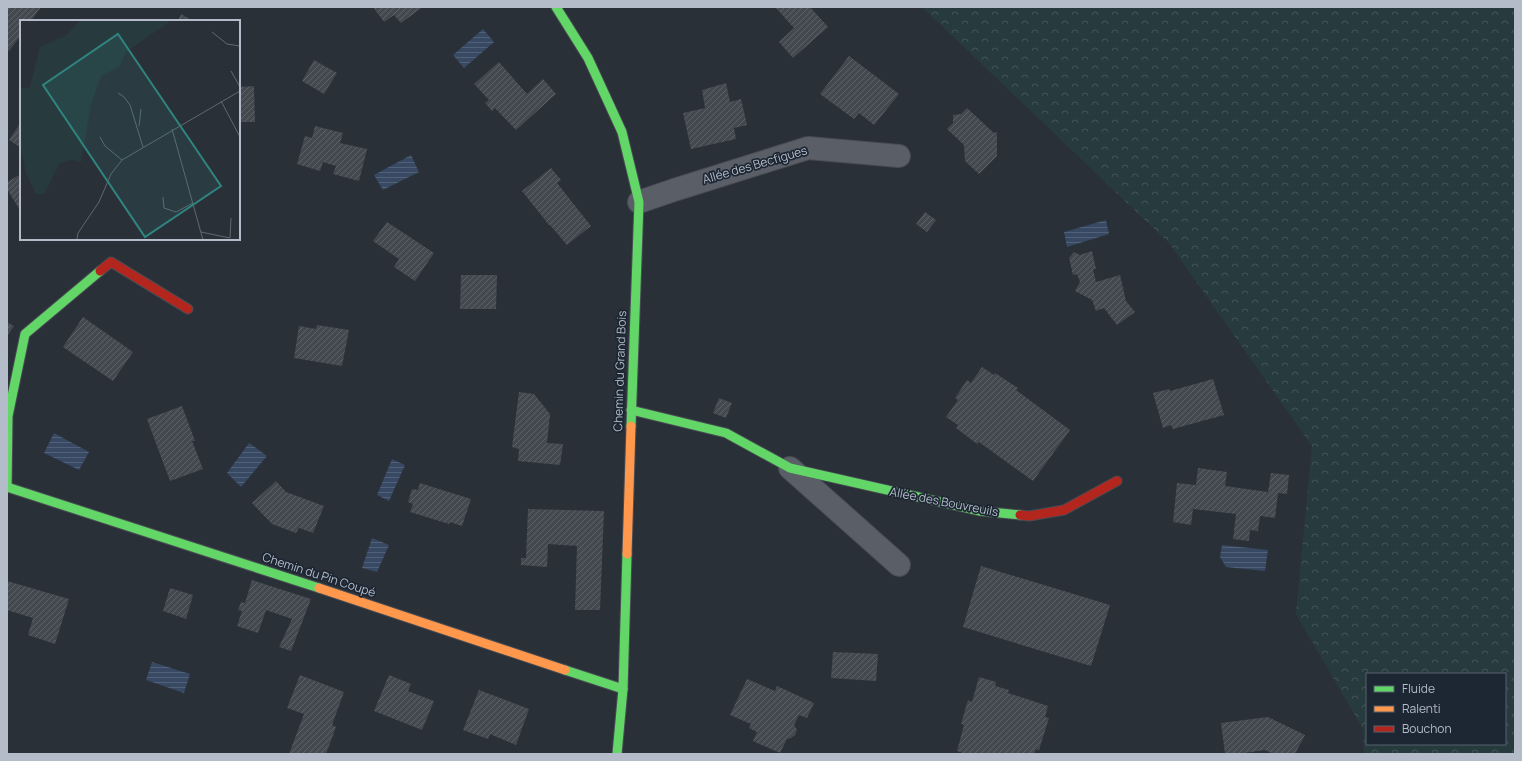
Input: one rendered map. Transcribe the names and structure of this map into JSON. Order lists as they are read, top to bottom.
{
  "streets": {
    "street": [
      "Allée des Becfigues",
      "Chemin du Grand Bois",
      "Allée des Bouvreuils",
      "Chemin du Pin Coupé"
    ]
  },
  "crossings": [
    ["Allée des Becfigues", "Chemin du Grand Bois"],
    ["Chemin du Grand Bois", "Allée des Bouvreuils"],
    ["Chemin du Grand Bois", "Chemin du Pin Coupé"]
  ],
  "legend": ["Fluide", "Ralenti", "Bouchon"]
}
